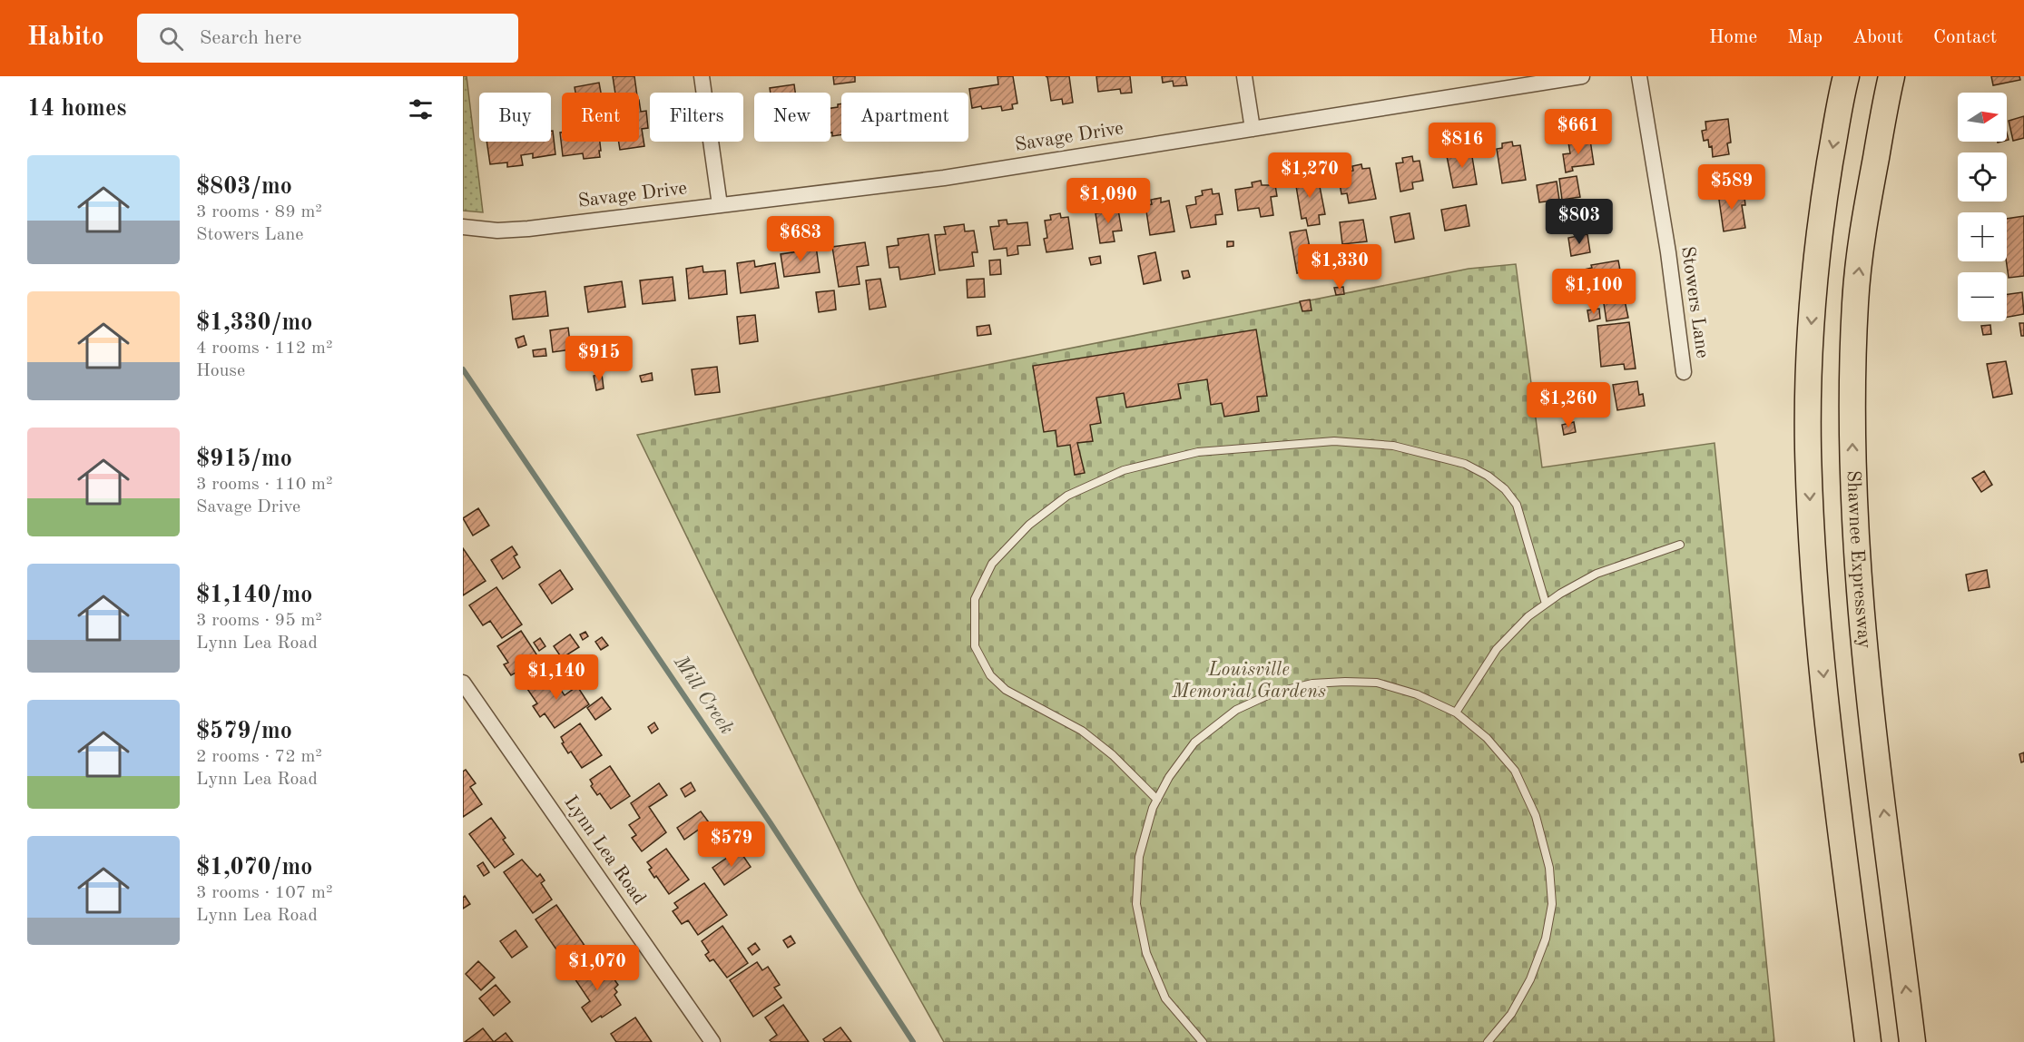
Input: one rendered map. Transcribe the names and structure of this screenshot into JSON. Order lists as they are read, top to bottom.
{
  "streets": {
    "highway": ["Shawnee Expressway"],
    "street": ["Savage Drive", "Stowers Lane", "Lynn Lea Road"]
  },
  "water": ["Mill Creek"],
  "parks": ["Louisville Memorial Gardens"],
  "north": "right",
  "page": {
    "header": "Habito",
    "search": "Search here",
    "nav": [
      "Home",
      "Map",
      "About",
      "Contact"
    ],
    "heading": "14 homes",
    "map_buttons": ["+", "−"],
    "chip": [
      "Buy",
      "Rent",
      "Filters",
      "New",
      "Apartment"
    ],
    "price": [
      "$661",
      "$816",
      "$1,270",
      "$589",
      "$1,090",
      "$803",
      "$683",
      "$1,330",
      "$1,100",
      "$915",
      "$1,260",
      "$1,140",
      "$579",
      "$1,070"
    ],
    "list": [
      {
        "name": "$803/mo",
        "note": "3 rooms · 89 m² · Stowers Lane"
      },
      {
        "name": "$1,330/mo",
        "note": "4 rooms · 112 m² · House"
      },
      {
        "name": "$915/mo",
        "note": "3 rooms · 110 m² · Savage Drive"
      },
      {
        "name": "$1,140/mo",
        "note": "3 rooms · 95 m² · Lynn Lea Road"
      },
      {
        "name": "$579/mo",
        "note": "2 rooms · 72 m² · Lynn Lea Road"
      },
      {
        "name": "$1,070/mo",
        "note": "3 rooms · 107 m² · Lynn Lea Road"
      }
    ]
  }
}
